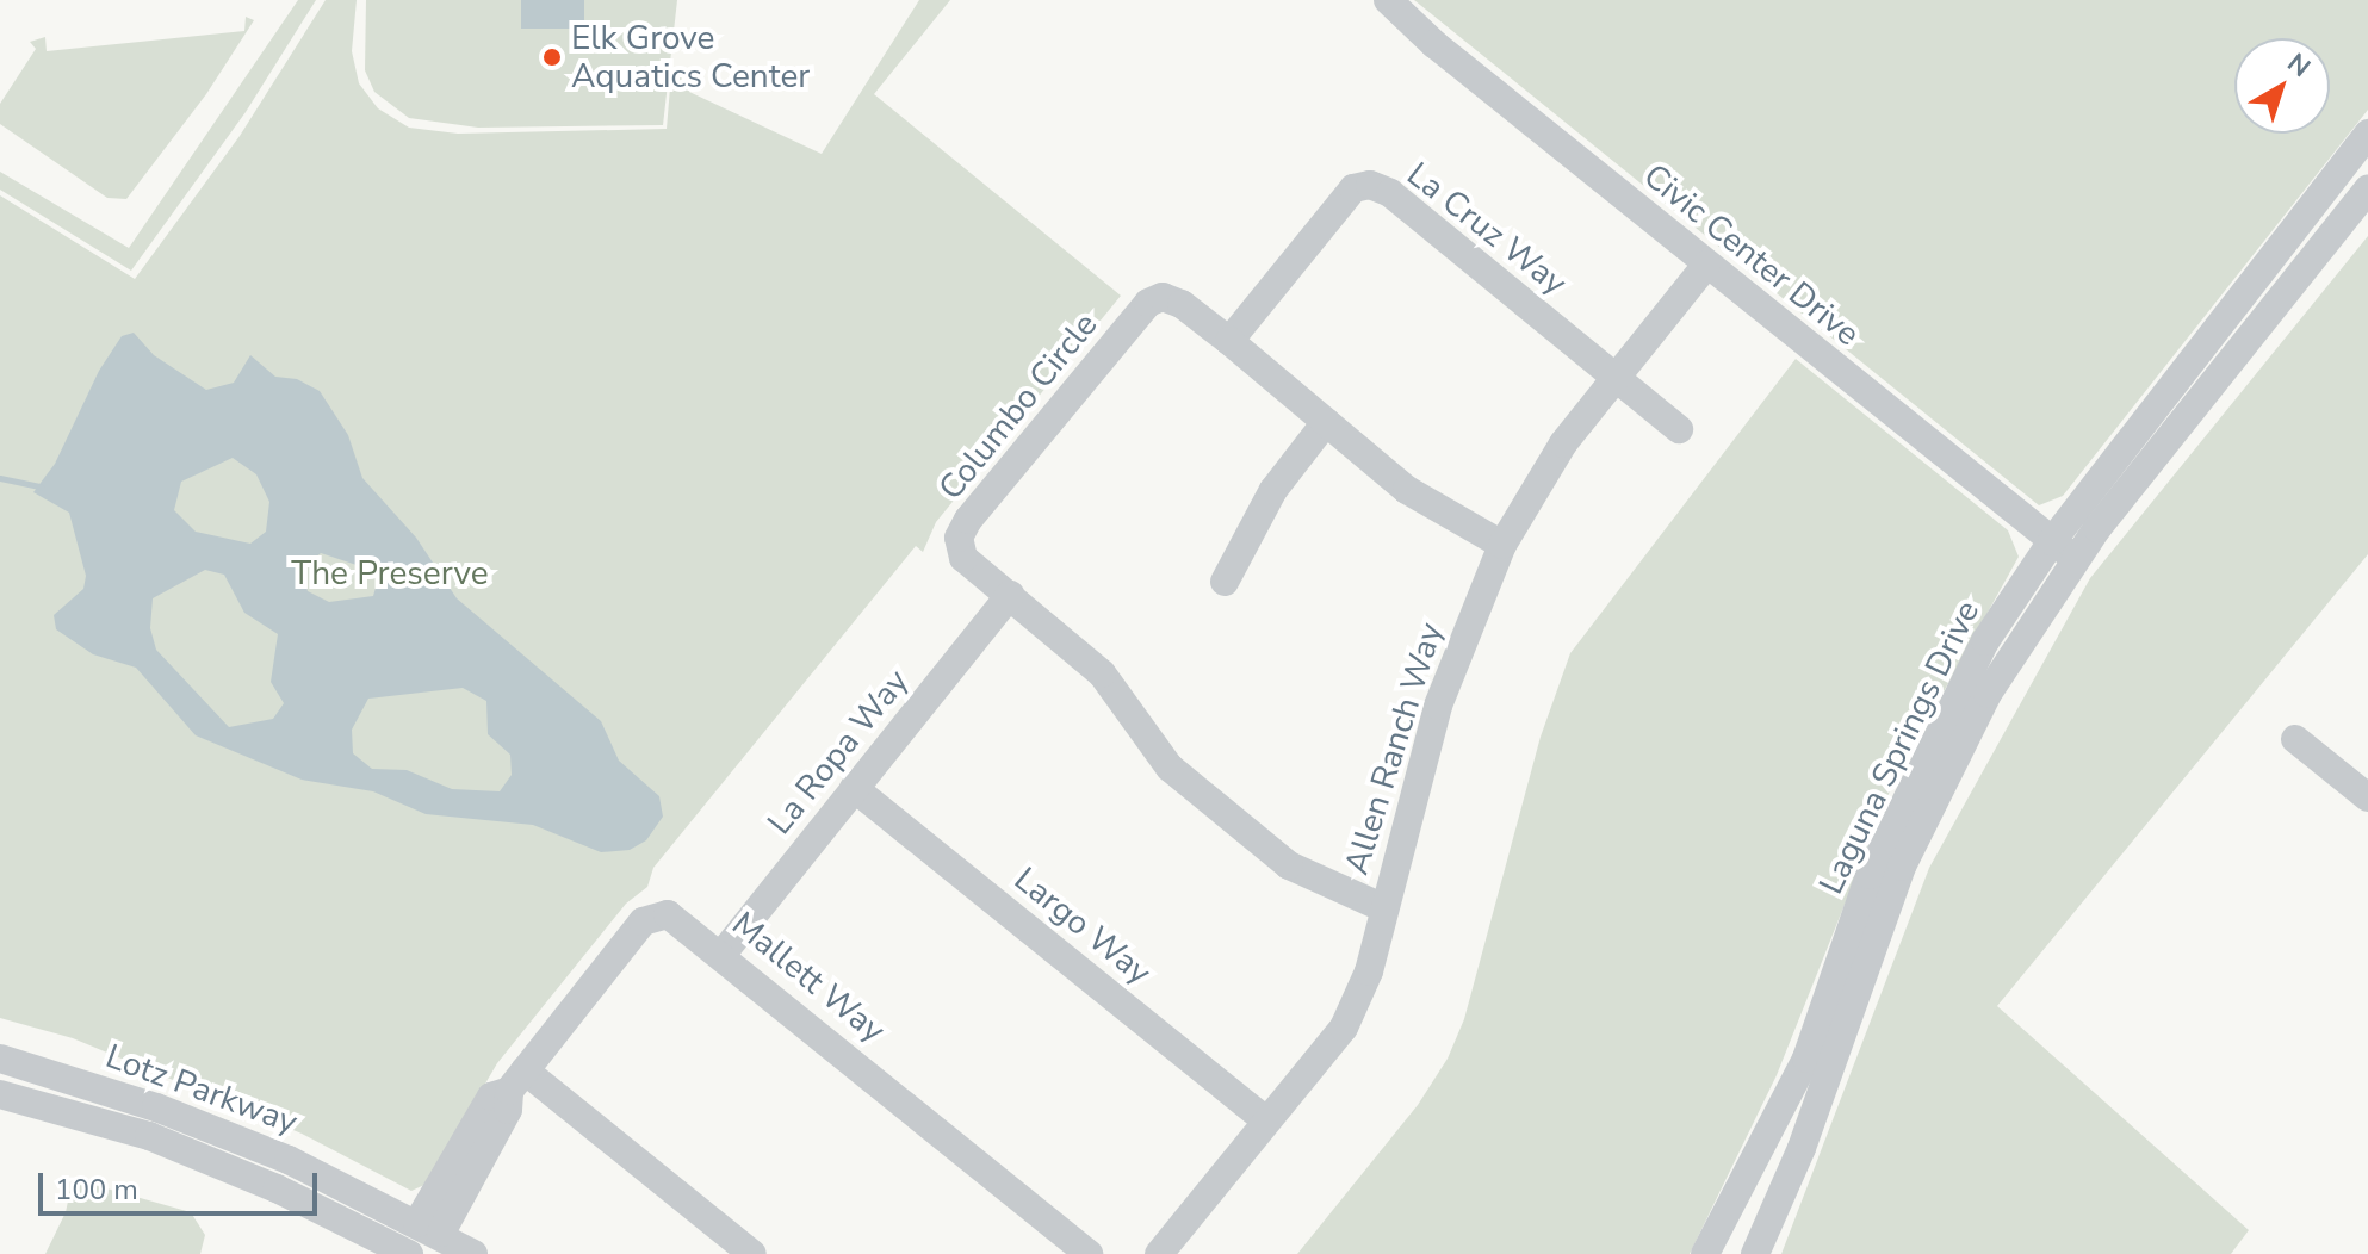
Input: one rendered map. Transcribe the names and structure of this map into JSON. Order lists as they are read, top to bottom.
{
  "streets": {
    "street": [
      "La Cruz Way",
      "Civic Center Drive",
      "Columbo Circle",
      "Laguna Springs Drive",
      "Allen Ranch Way",
      "La Ropa Way",
      "Largo Way",
      "Mallett Way",
      "Lotz Parkway"
    ]
  },
  "crossings": [
    ["La Cruz Way", "Columbo Circle"],
    ["La Cruz Way", "Allen Ranch Way"],
    ["Civic Center Drive", "Laguna Springs Drive"],
    ["Civic Center Drive", "Allen Ranch Way"],
    ["Columbo Circle", "Allen Ranch Way"],
    ["Columbo Circle", "La Ropa Way"],
    ["Allen Ranch Way", "Largo Way"],
    ["La Ropa Way", "Largo Way"],
    ["La Ropa Way", "Mallett Way"],
    ["Mallett Way", "Lotz Parkway"]
  ],
  "parks": ["The Preserve"],
  "places": ["Elk Grove Aquatics Center"],
  "scale_bar": "100 m",
  "north": "top right"
}
